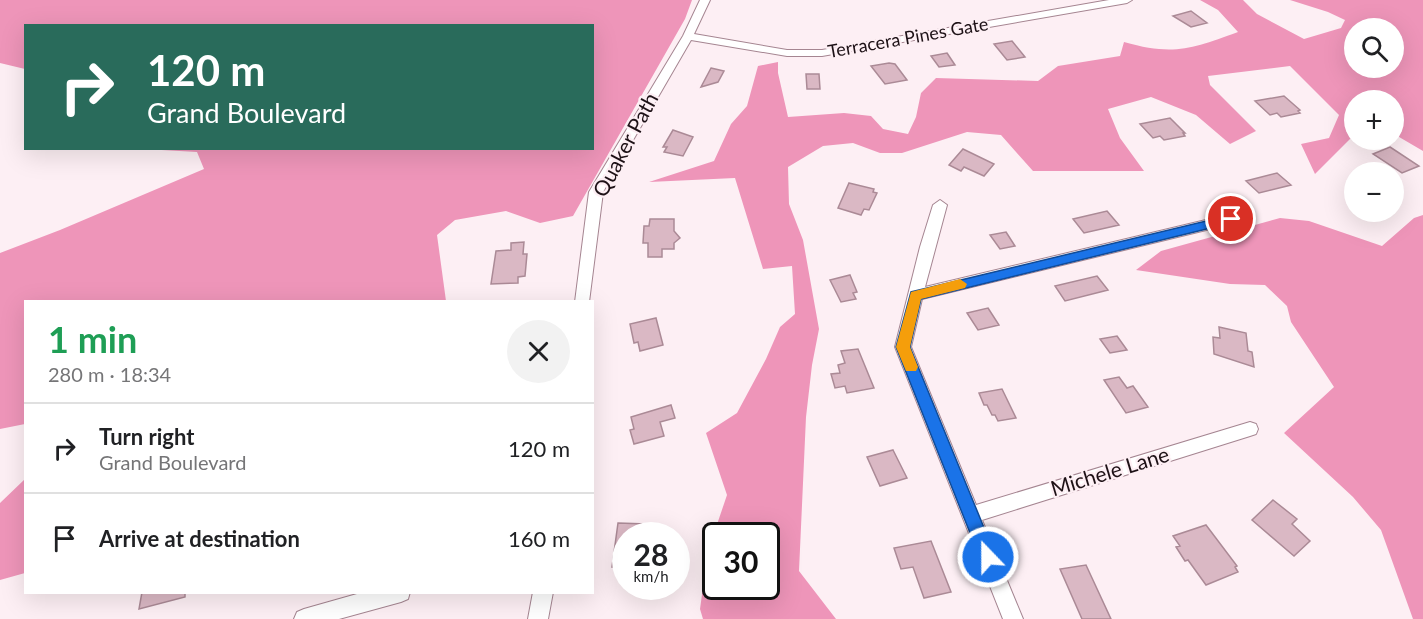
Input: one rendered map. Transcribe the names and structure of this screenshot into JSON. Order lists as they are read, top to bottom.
{
  "streets": {
    "street": ["Terracera Pines Gate", "Quaker Path", "Michele Lane"]
  },
  "crossings": [
    ["Terracera Pines Gate", "Quaker Path"]
  ],
  "page": {
    "map_buttons": ["+", "−"],
    "turn": ["120 m", "Grand Boulevard"],
    "heading": ["1 min", "280 m · 18:34"],
    "list": [
      {
        "name": "Turn right",
        "note": "Grand Boulevard",
        "value": "120 m"
      },
      {
        "name": "Arrive at destination",
        "value": "160 m"
      }
    ],
    "speed": "28 km/h",
    "limit": "30"
  }
}
